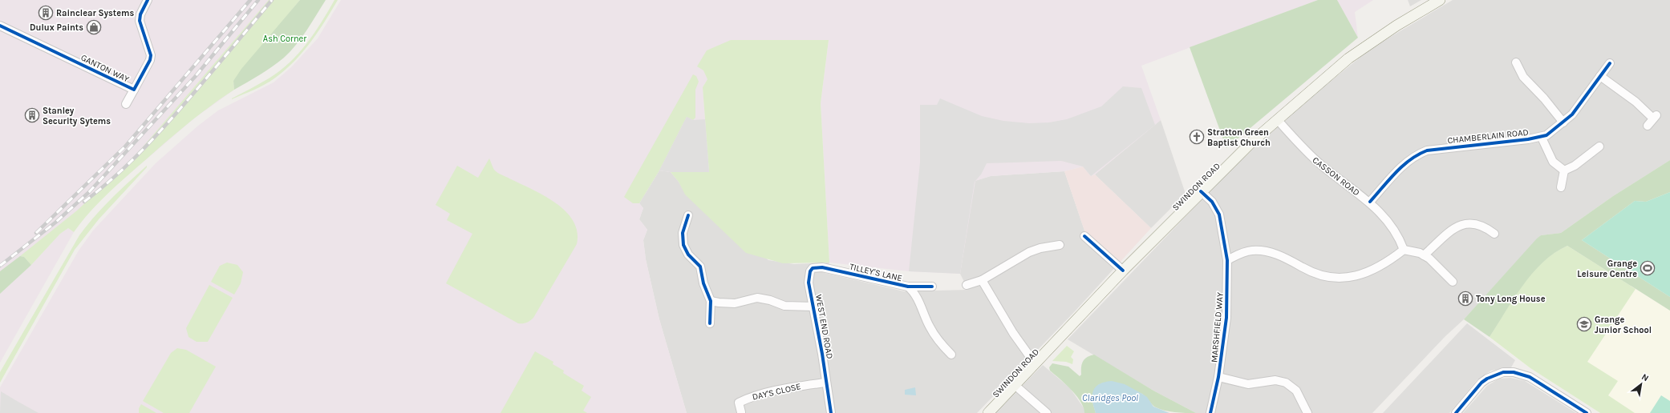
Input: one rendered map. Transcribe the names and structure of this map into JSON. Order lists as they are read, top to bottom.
{
  "streets": {
    "main road": ["SWINDON ROAD"],
    "street": [
      "GANTON WAY",
      "CHAMBERLAIN ROAD",
      "CASSON ROAD",
      "TILLEY'S LANE",
      "WEST END ROAD",
      "MARSHFIELD WAY",
      "DAY'S CLOSE"
    ]
  },
  "crossings": [
    ["CHAMBERLAIN ROAD", "CASSON ROAD"],
    ["CASSON ROAD", "SWINDON ROAD"],
    ["SWINDON ROAD", "MARSHFIELD WAY"],
    ["TILLEY'S LANE", "WEST END ROAD"],
    ["WEST END ROAD", "DAY'S CLOSE"]
  ],
  "water": ["Claridges Pool"],
  "parks": ["Ash Corner"],
  "places": {
    "building": ["Rainclear Systems", "Stanley Security Sytems", "Tony Long House"],
    "shop": ["Dulux Paints"],
    "church": ["Stratton Green Baptist Church"],
    "sports": ["Grange Leisure Centre"],
    "school or university": ["Grange Junior School"]
  },
  "north": "top right"
}
